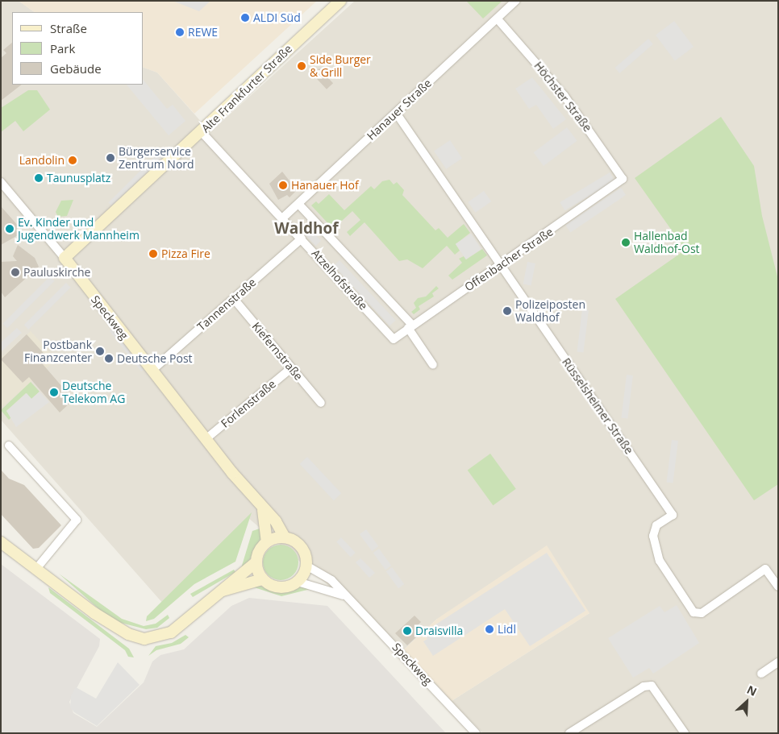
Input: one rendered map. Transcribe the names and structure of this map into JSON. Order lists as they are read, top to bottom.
{
  "streets": {
    "street": [
      "Alte Frankfurter Straße",
      "Höchster Straße",
      "Hanauer Straße",
      "Offenbacher Straße",
      "Atzelhofstraße",
      "Tannenstraße",
      "Speckweg",
      "Kiefernstraße",
      "Forlenstraße",
      "Rüsselsheimer Straße"
    ]
  },
  "crossings": [
    ["Alte Frankfurter Straße", "Atzelhofstraße"],
    ["Alte Frankfurter Straße", "Speckweg"],
    ["Höchster Straße", "Hanauer Straße"],
    ["Höchster Straße", "Offenbacher Straße"],
    ["Hanauer Straße", "Atzelhofstraße"],
    ["Hanauer Straße", "Rüsselsheimer Straße"],
    ["Offenbacher Straße", "Atzelhofstraße"],
    ["Offenbacher Straße", "Rüsselsheimer Straße"],
    ["Atzelhofstraße", "Tannenstraße"],
    ["Tannenstraße", "Speckweg"],
    ["Tannenstraße", "Kiefernstraße"],
    ["Speckweg", "Forlenstraße"],
    ["Kiefernstraße", "Forlenstraße"]
  ],
  "districts": ["Waldhof"],
  "places": [
    "ALDI Süd",
    "REWE",
    "Side Burger & Grill",
    "Bürgerservice Zentrum Nord",
    "Landolin",
    "Taunusplatz",
    "Hanauer Hof",
    "Ev. Kinder und Jugendwerk Mannheim",
    "Hallenbad Waldhof-Ost",
    "Pizza Fire",
    "Pauluskirche",
    "Polizeiposten Waldhof",
    "Postbank Finanzcenter",
    "Deutsche Post",
    "Deutsche Telekom AG",
    "Lidl",
    "Draisvilla"
  ],
  "legend": ["Straße", "Park", "Gebäude"],
  "north": "top right"
}
